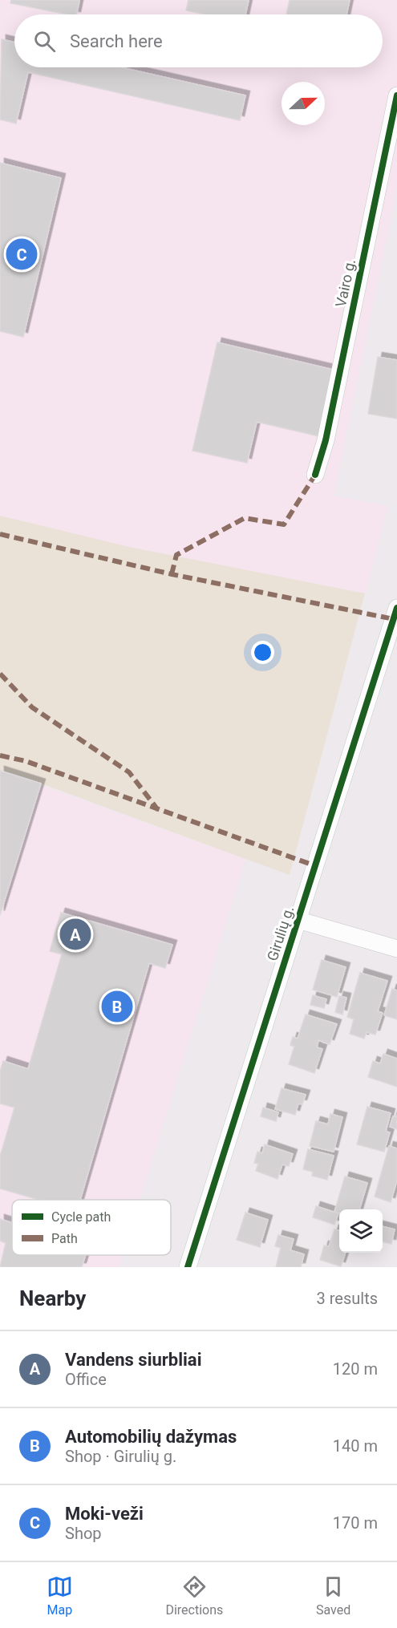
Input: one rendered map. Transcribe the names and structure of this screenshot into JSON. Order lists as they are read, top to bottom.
{
  "streets": {
    "street": ["Vairo g.", "Girulių g."]
  },
  "legend": ["Cycle path", "Path"],
  "north": "right",
  "page": {
    "search": "Search here",
    "pins": ["C", "A", "B"],
    "heading": ["Nearby", "3 results"],
    "list": [
      {
        "mark": "A",
        "name": "Vandens siurbliai",
        "note": "Office",
        "value": "120 m"
      },
      {
        "mark": "B",
        "name": "Automobilių dažymas",
        "note": "Shop · Girulių g.",
        "value": "140 m"
      },
      {
        "mark": "C",
        "name": "Moki-veži",
        "note": "Shop",
        "value": "170 m"
      }
    ],
    "nav": ["Map", "Directions", "Saved"]
  }
}
